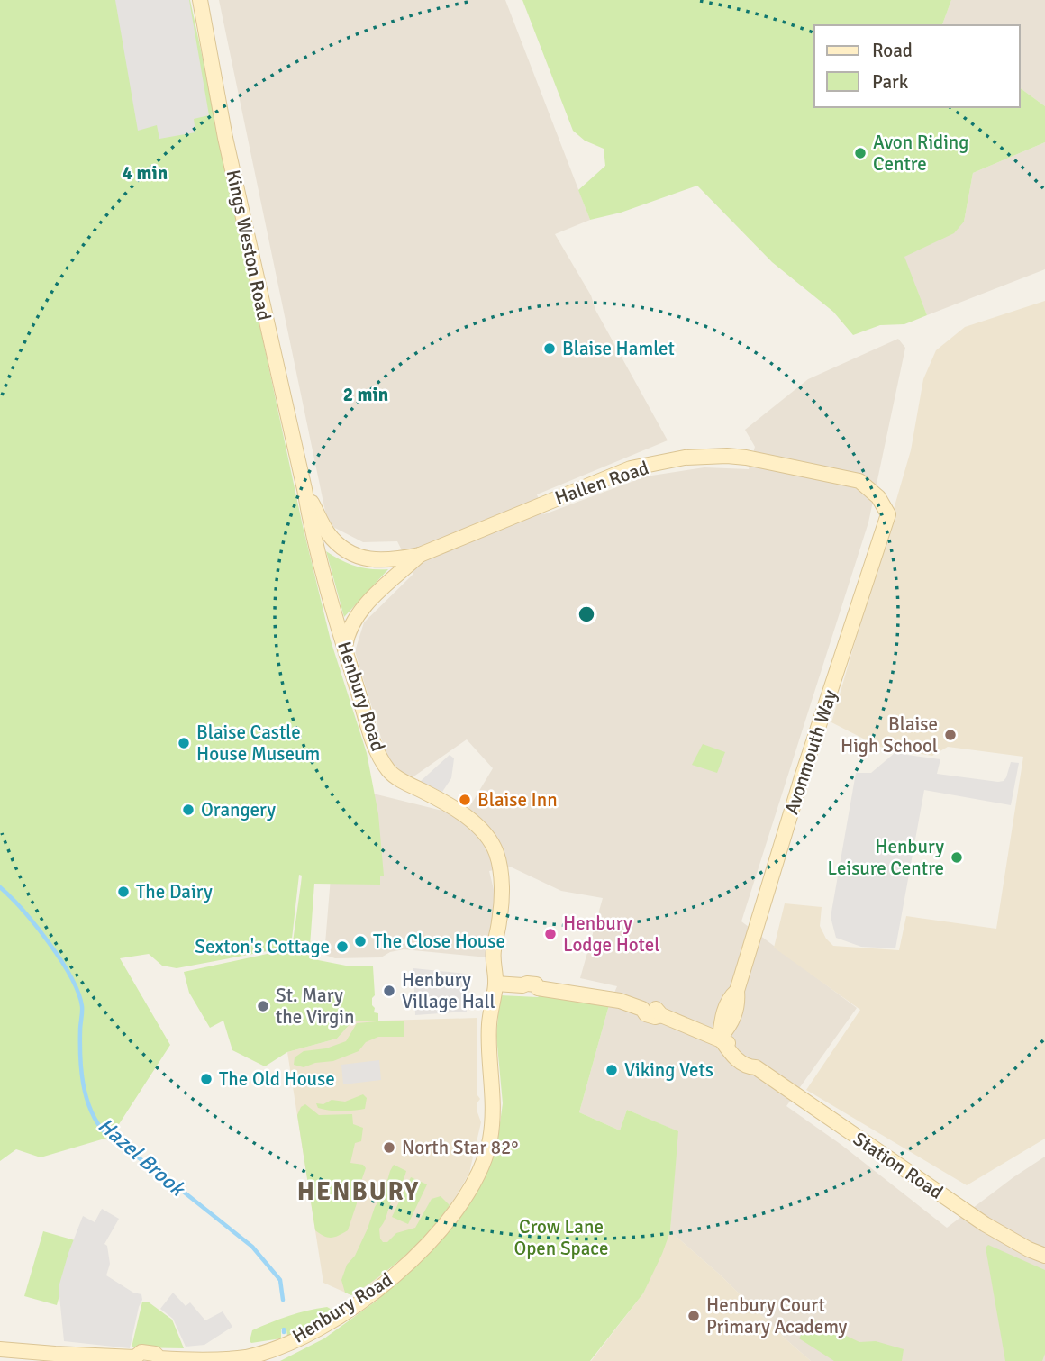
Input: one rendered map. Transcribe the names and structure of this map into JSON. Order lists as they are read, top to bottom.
{
  "streets": {
    "main road": [
      "Kings Weston Road",
      "Hallen Road",
      "Henbury Road",
      "Avonmouth Way",
      "Station Road"
    ]
  },
  "crossings": [
    ["Kings Weston Road", "Hallen Road"],
    ["Kings Weston Road", "Henbury Road"],
    ["Hallen Road", "Henbury Road"],
    ["Hallen Road", "Avonmouth Way"],
    ["Henbury Road", "Station Road"],
    ["Avonmouth Way", "Station Road"]
  ],
  "districts": ["HENBURY"],
  "water": ["Hazel Brook"],
  "parks": ["Crow Lane Open Space"],
  "places": [
    "Avon Riding Centre",
    "Blaise Hamlet",
    "Blaise High School",
    "Blaise Castle House Museum",
    "Blaise Inn",
    "Orangery",
    "Henbury Leisure Centre",
    "The Dairy",
    "Henbury Lodge Hotel",
    "The Close House",
    "Sexton's Cottage",
    "Henbury Village Hall",
    "St. Mary the Virgin",
    "Viking Vets",
    "The Old House",
    "North Star 82°",
    "Henbury Court Primary Academy"
  ],
  "legend": ["Road", "Park"],
  "rings": ["4 min", "2 min"]
}
